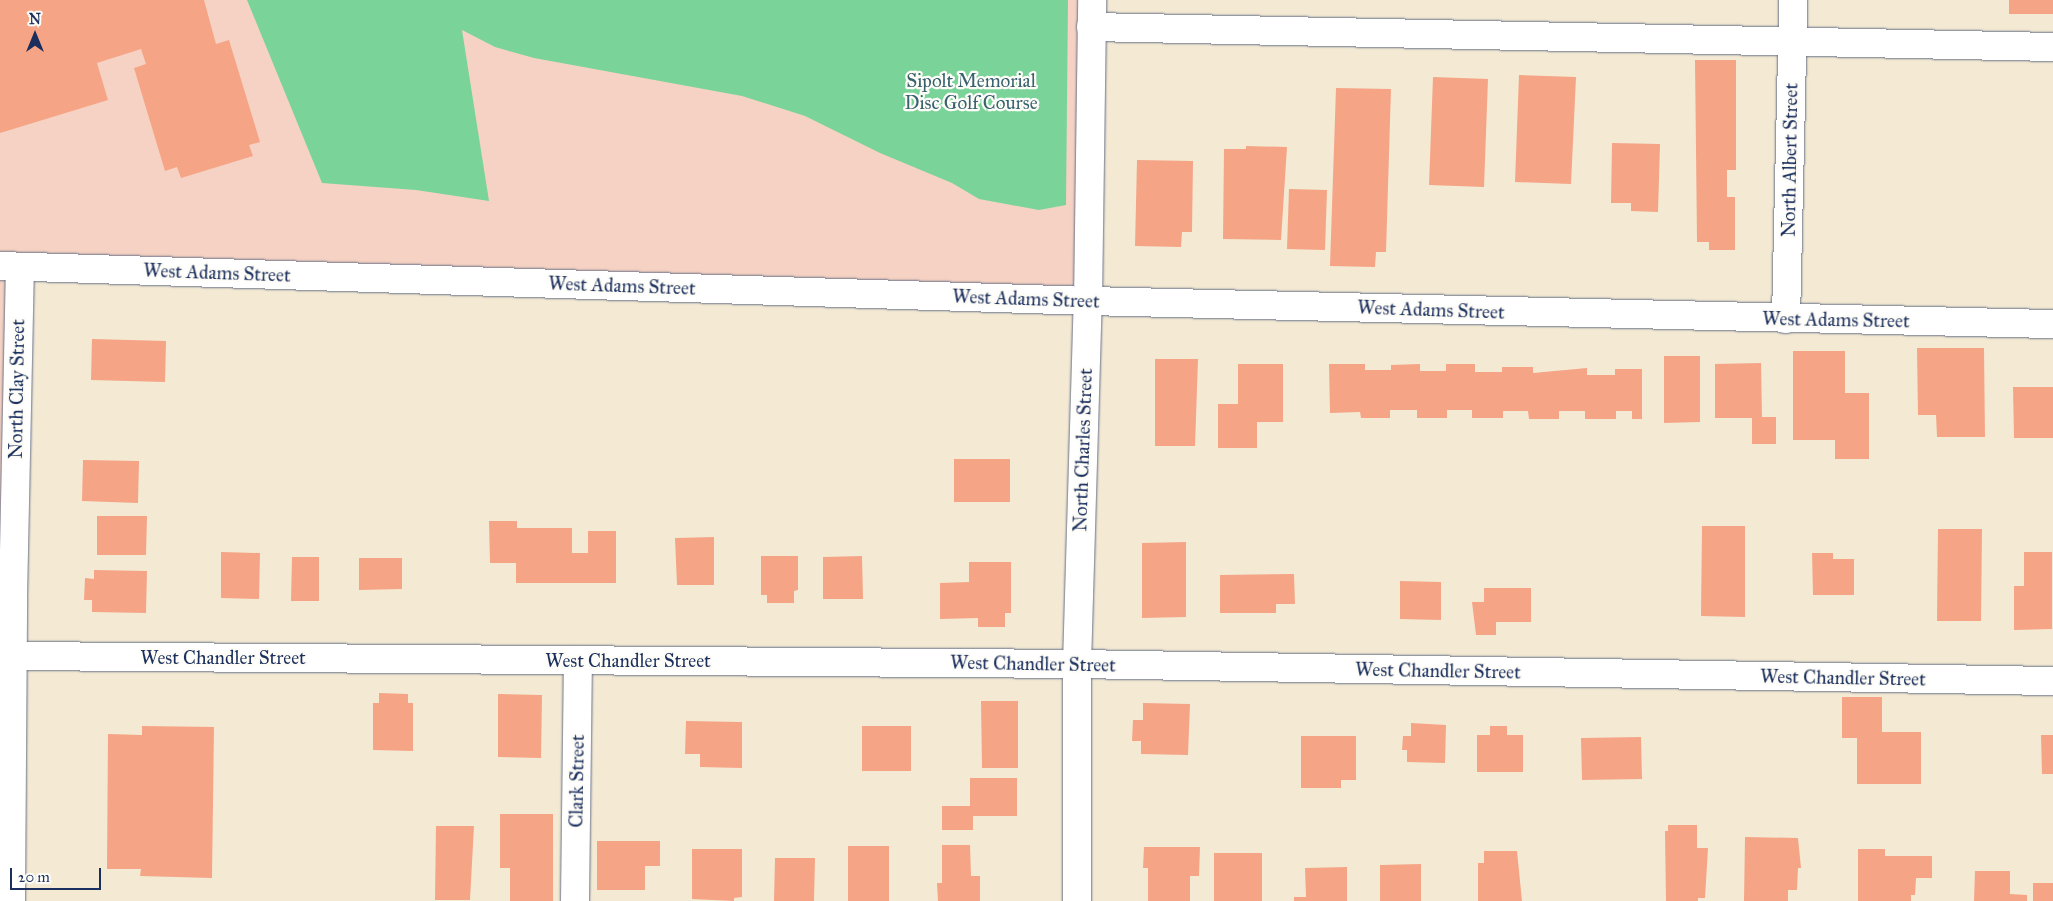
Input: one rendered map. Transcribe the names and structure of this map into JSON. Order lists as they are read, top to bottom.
{
  "streets": {
    "street": [
      "North Albert Street",
      "West Adams Street",
      "North Clay Street",
      "North Charles Street",
      "West Chandler Street",
      "Clark Street"
    ]
  },
  "crossings": [
    ["North Albert Street", "West Adams Street"],
    ["West Adams Street", "North Clay Street"],
    ["West Adams Street", "North Charles Street"],
    ["North Clay Street", "West Chandler Street"],
    ["North Charles Street", "West Chandler Street"],
    ["West Chandler Street", "Clark Street"]
  ],
  "parks": ["Sipolt Memorial Disc Golf Course"],
  "scale_bar": "20 m",
  "north": "top"
}
